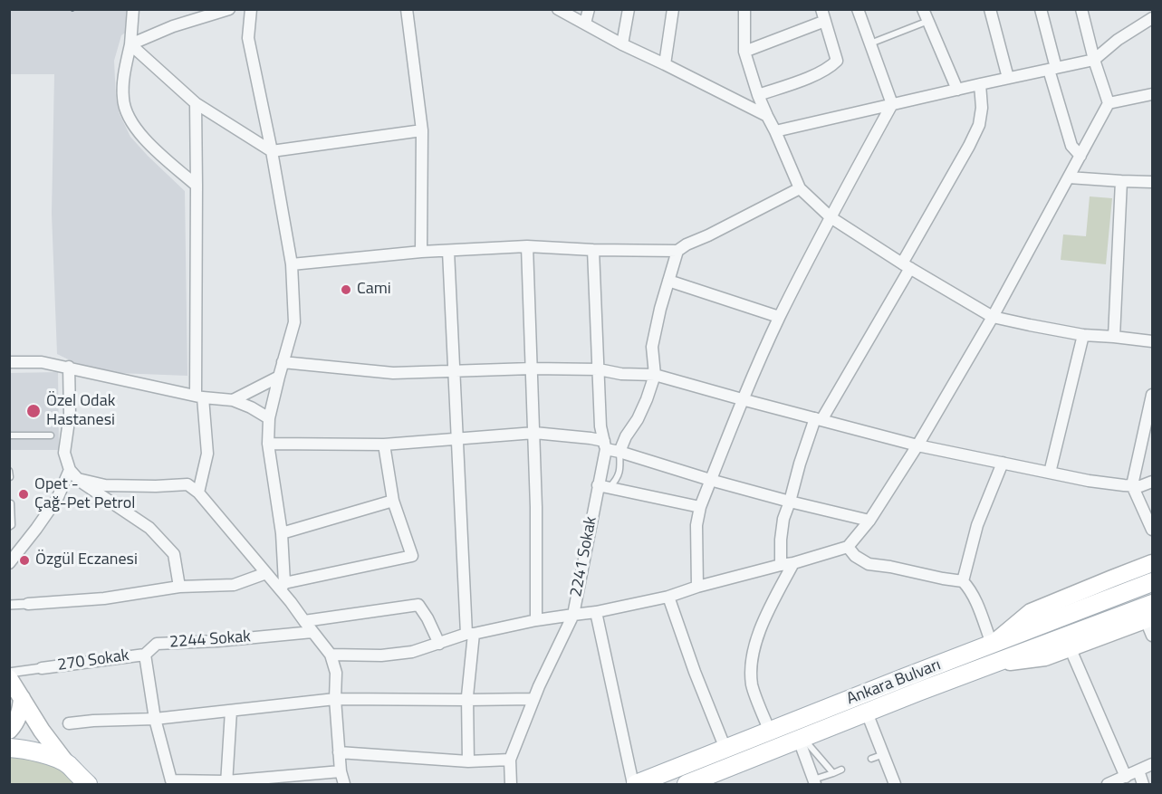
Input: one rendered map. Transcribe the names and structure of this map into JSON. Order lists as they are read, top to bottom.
{
  "streets": {
    "main road": ["Ankara Bulvarı"],
    "street": ["2241 Sokak", "2244 Sokak", "270 Sokak"]
  },
  "crossings": [
    ["2244 Sokak", "270 Sokak"]
  ],
  "places": [
    "Cami",
    "Özel Odak Hastanesi",
    "Opet - Çağ-Pet Petrol",
    "Özgül Eczanesi"
  ]
}
